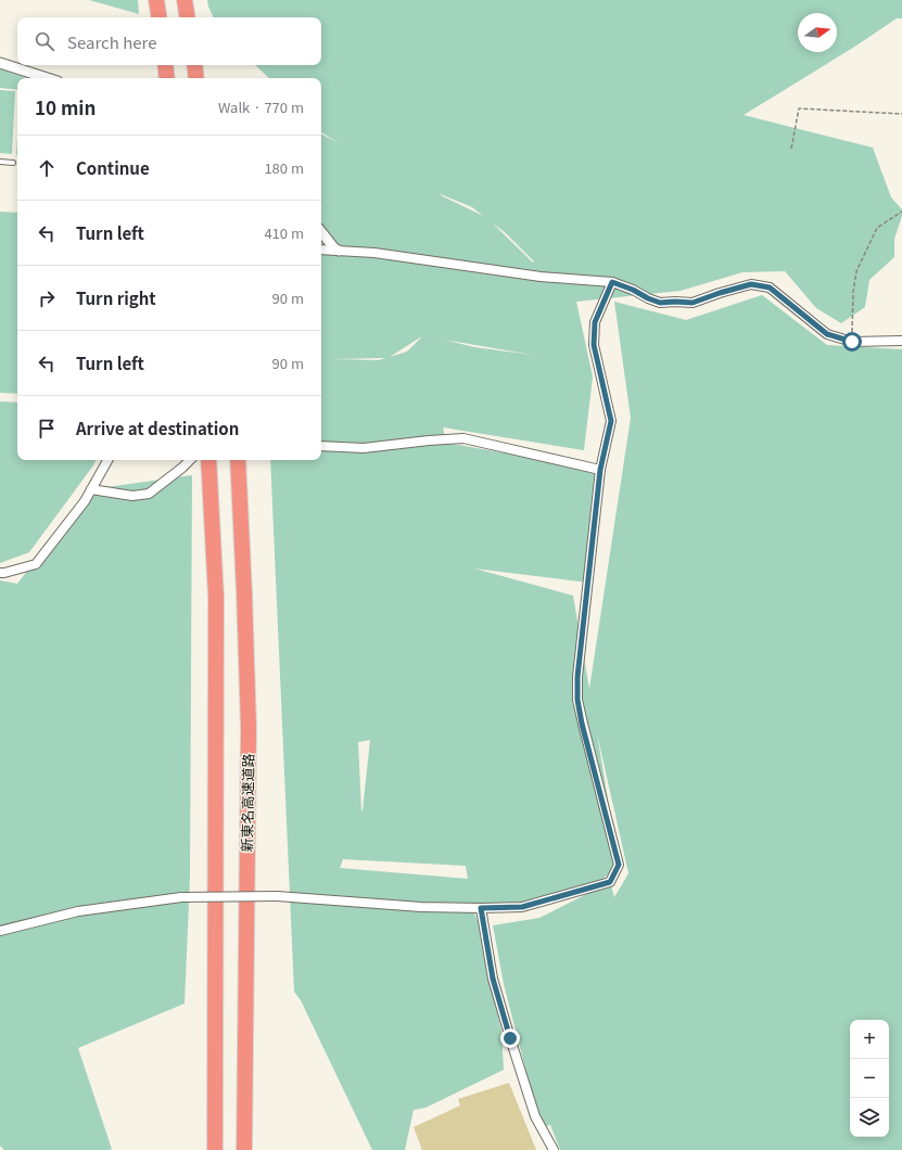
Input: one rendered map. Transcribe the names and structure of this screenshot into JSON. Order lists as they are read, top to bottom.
{
  "streets": {
    "highway": ["新東名高速道路"]
  },
  "north": "right",
  "page": {
    "search": "Search here",
    "heading": ["10 min", "Walk · 770 m"],
    "list": [
      ["Continue", "180 m"],
      ["Turn left", "410 m"],
      ["Turn right", "90 m"],
      ["Turn left", "90 m"],
      "Arrive at destination"
    ],
    "map_buttons": ["+", "−"]
  }
}
